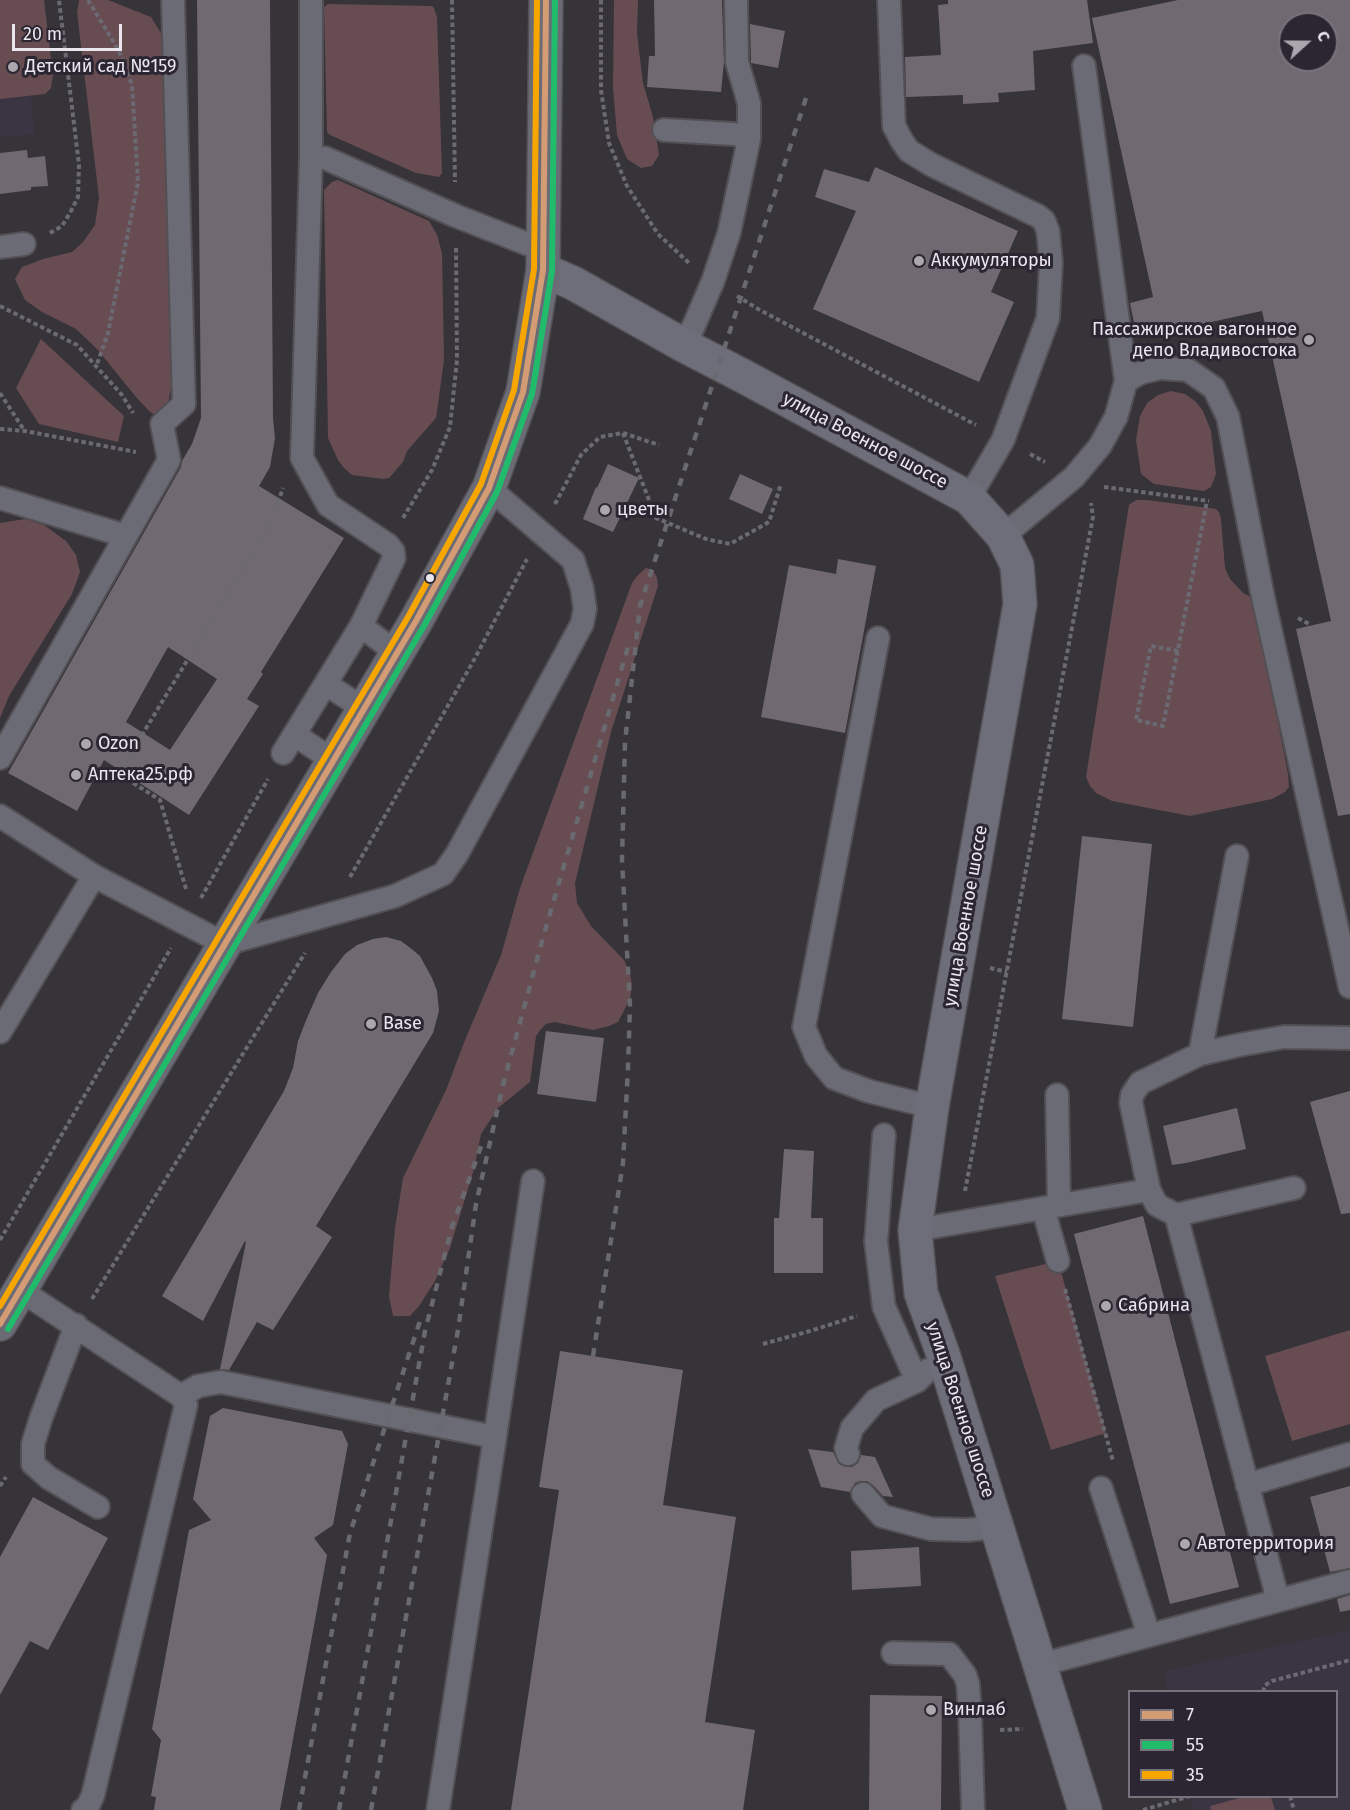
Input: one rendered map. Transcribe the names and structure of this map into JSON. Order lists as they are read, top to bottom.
{
  "streets": {
    "main road": ["улица Военное шоссе"]
  },
  "places": [
    "Детский сад №159",
    "Аккумуляторы",
    "Пассажирское вагонное депо Владивостока",
    "цветы",
    "Ozon",
    "Аптека25.рф",
    "Base",
    "Сабрина",
    "Автотерритория",
    "Винлаб"
  ],
  "lines": ["transit line 7", "transit line 55", "transit line 35"],
  "legend": ["7", "55", "35"],
  "scale_bar": "20 m",
  "north": "right"
}
